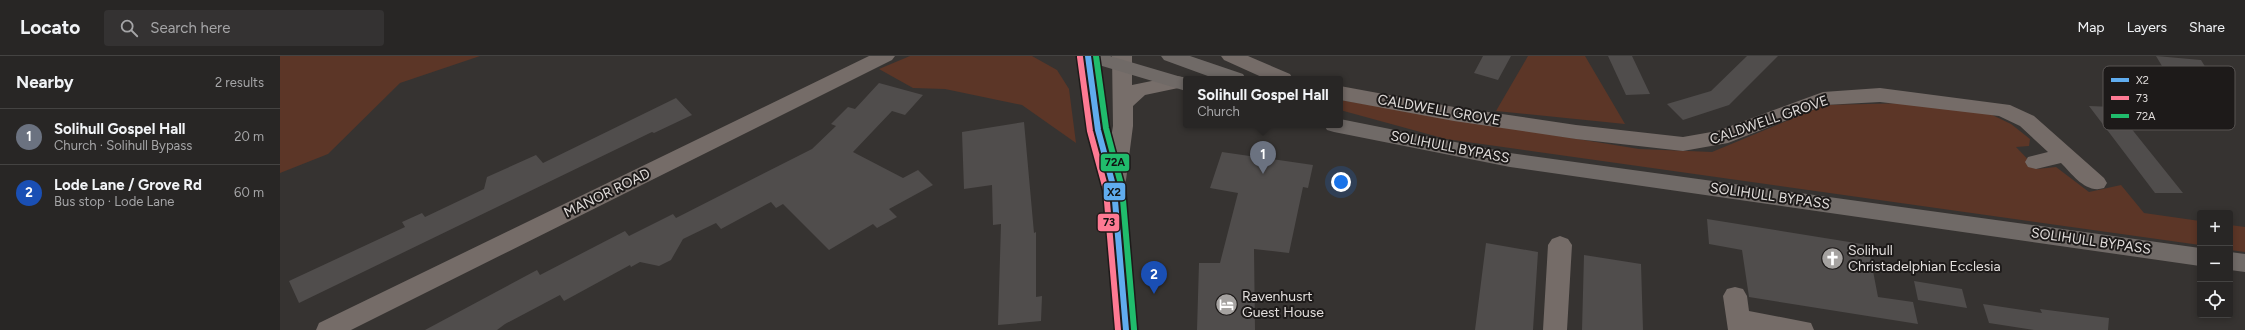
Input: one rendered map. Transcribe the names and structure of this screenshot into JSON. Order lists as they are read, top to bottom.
{
  "streets": {
    "highway": ["SOLIHULL BYPASS"],
    "street": ["CALDWELL GROVE", "MANOR ROAD"]
  },
  "places": {
    "church": ["Solihull Christadelphian Ecclesia"],
    "hotel": ["Ravenhusrt Guest House"]
  },
  "lines": ["transit line X2", "transit line 72A", "transit line 73"],
  "legend": ["X2", "73", "72A"],
  "page": {
    "header": "Locato",
    "search": "Search here",
    "nav": ["Map", "Layers", "Share"],
    "heading": ["Nearby", "2 results"],
    "popup": ["Solihull Gospel Hall", "Church"],
    "list": [
      {
        "mark": "1",
        "name": "Solihull Gospel Hall",
        "note": "Church · Solihull Bypass",
        "value": "20 m"
      },
      {
        "mark": "2",
        "name": "Lode Lane / Grove Rd",
        "note": "Bus stop · Lode Lane",
        "value": "60 m"
      }
    ],
    "pins": ["1", "2"],
    "map_buttons": ["+", "−"]
  }
}
